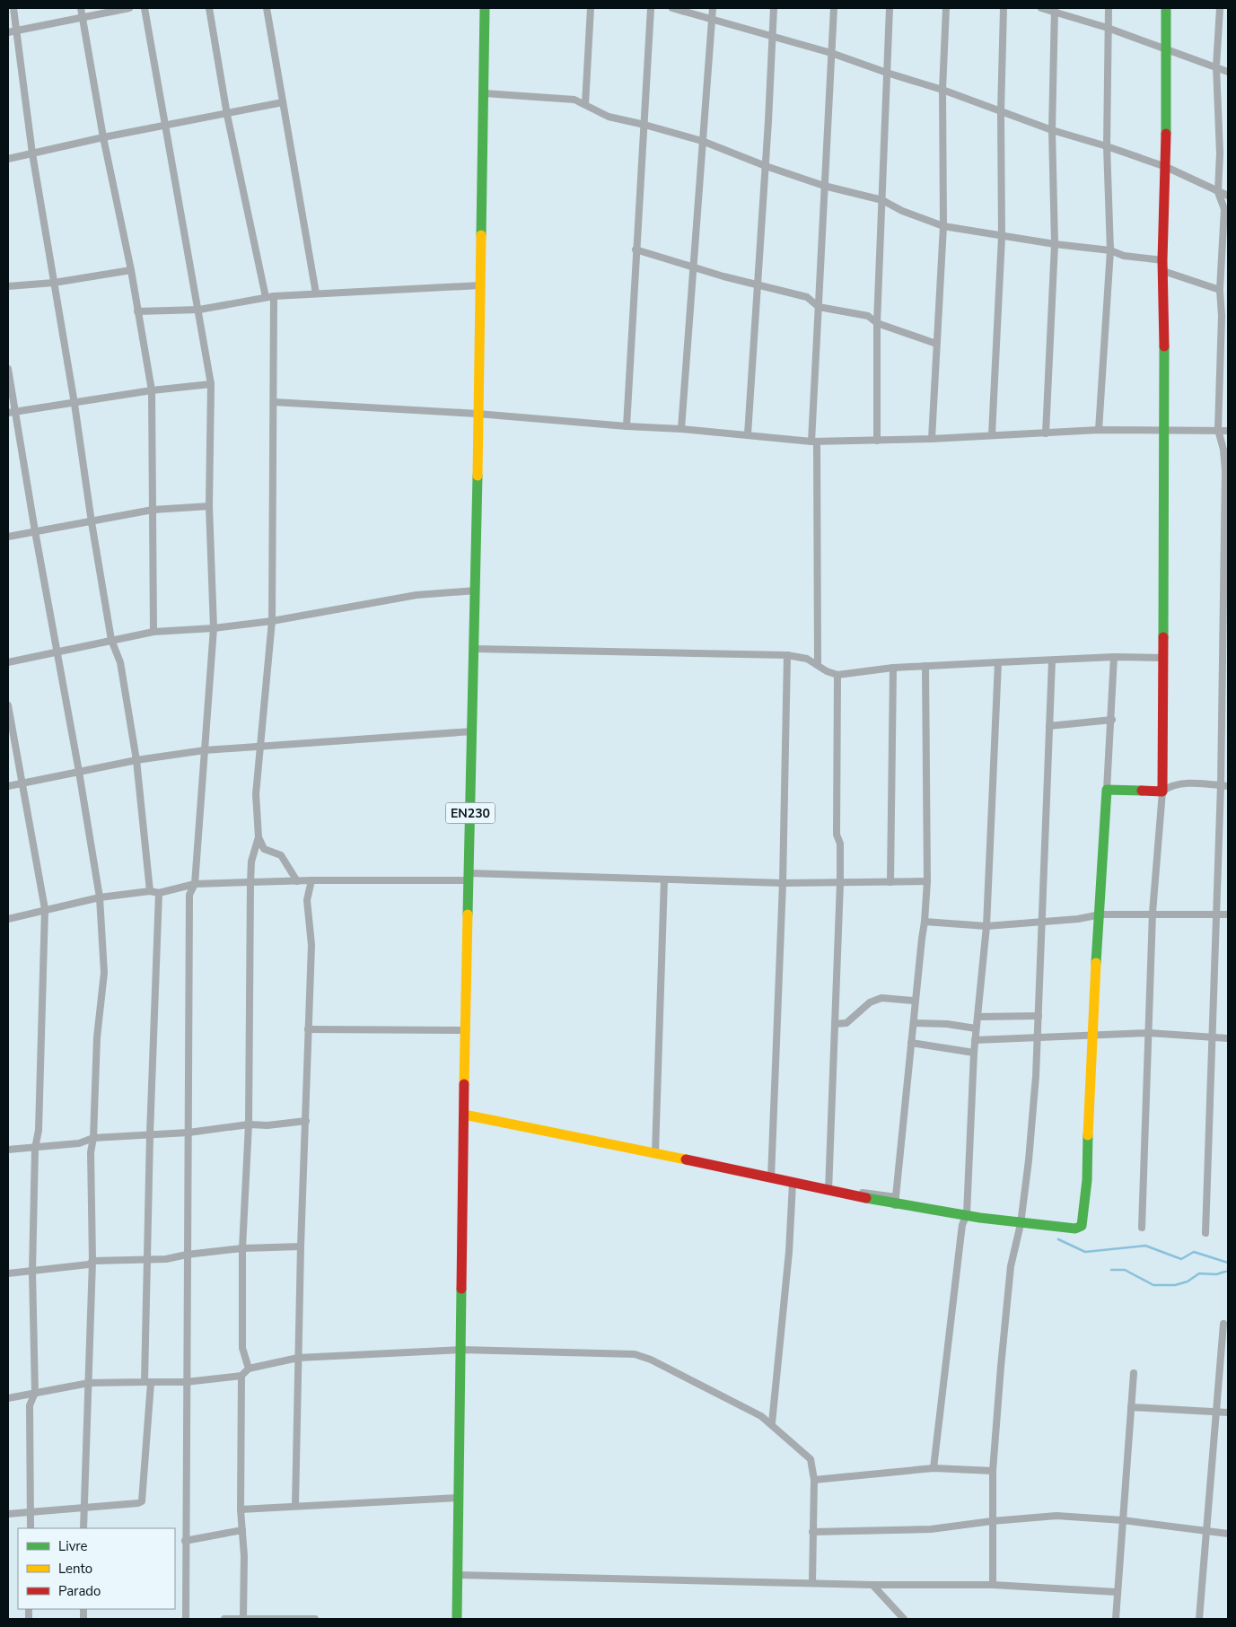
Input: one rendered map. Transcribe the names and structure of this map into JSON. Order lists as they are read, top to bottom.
{
  "streets": {
    "street": ["EN230"]
  },
  "legend": ["Livre", "Lento", "Parado"]
}
